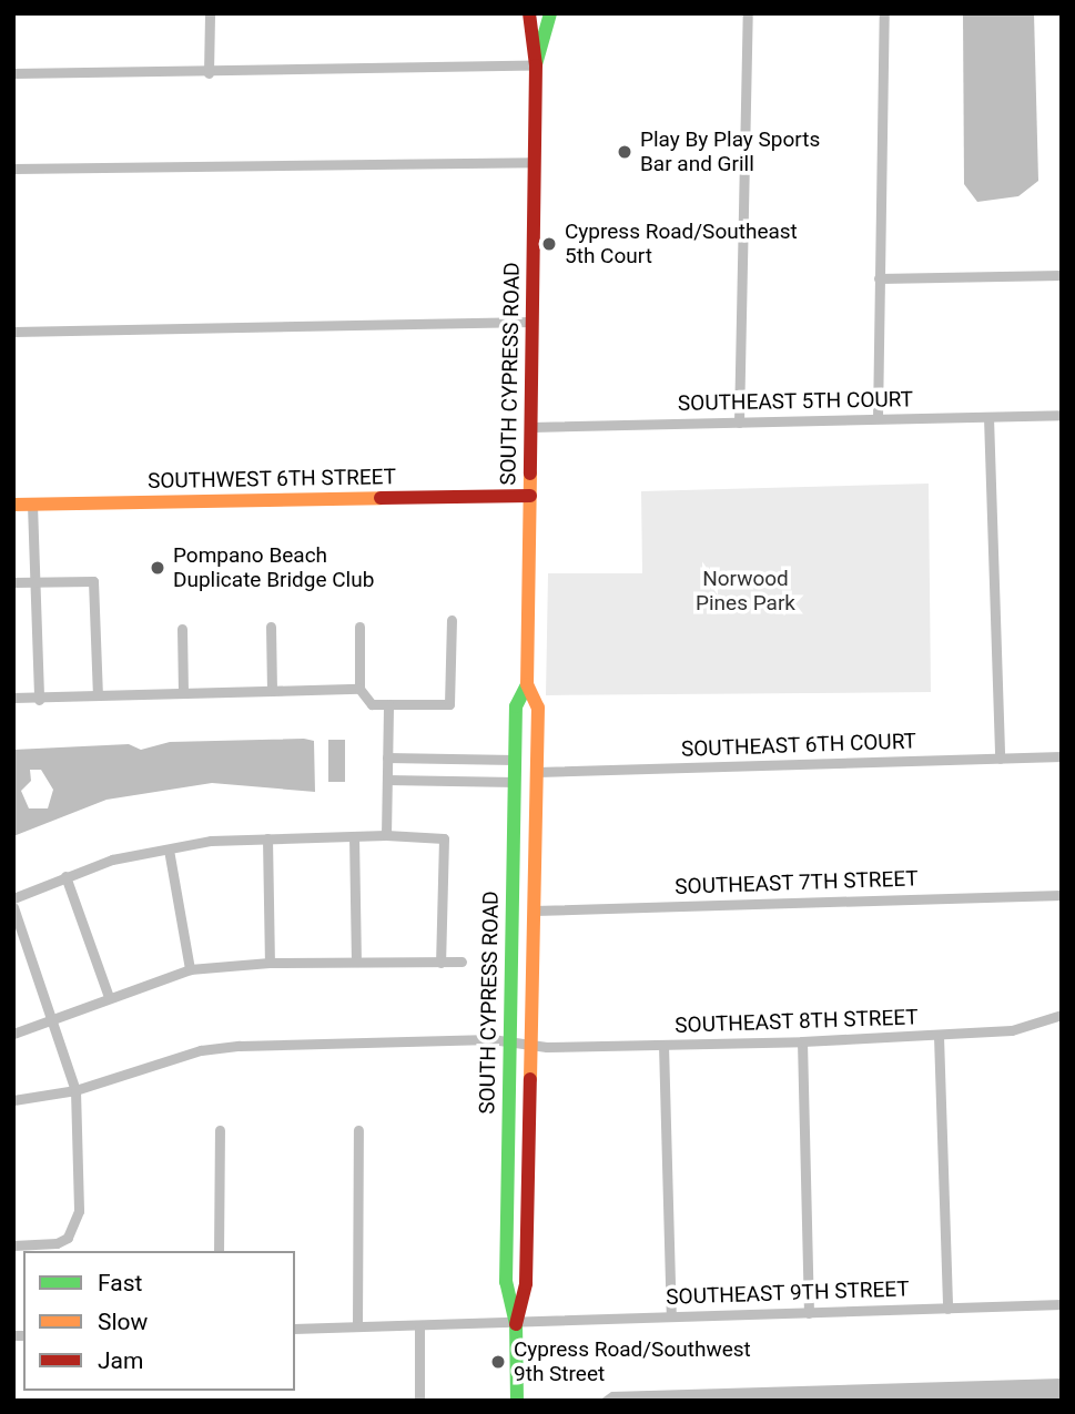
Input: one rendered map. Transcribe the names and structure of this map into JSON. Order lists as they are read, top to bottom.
{
  "streets": {
    "street": [
      "SOUTH CYPRESS ROAD",
      "SOUTHEAST 5TH COURT",
      "SOUTHWEST 6TH STREET",
      "SOUTHEAST 6TH COURT",
      "SOUTHEAST 7TH STREET",
      "SOUTHEAST 8TH STREET",
      "SOUTHEAST 9TH STREET"
    ]
  },
  "crossings": [
    ["SOUTH CYPRESS ROAD", "SOUTHEAST 5TH COURT"],
    ["SOUTH CYPRESS ROAD", "SOUTHWEST 6TH STREET"],
    ["SOUTH CYPRESS ROAD", "SOUTHEAST 6TH COURT"],
    ["SOUTH CYPRESS ROAD", "SOUTHEAST 7TH STREET"],
    ["SOUTH CYPRESS ROAD", "SOUTHEAST 8TH STREET"],
    ["SOUTH CYPRESS ROAD", "SOUTHEAST 9TH STREET"]
  ],
  "parks": ["Norwood Pines Park"],
  "places": [
    "Play By Play Sports Bar and Grill",
    "Cypress Road/Southeast 5th Court",
    "Pompano Beach Duplicate Bridge Club",
    "Cypress Road/Southwest 9th Street"
  ],
  "legend": ["Fast", "Slow", "Jam"]
}
